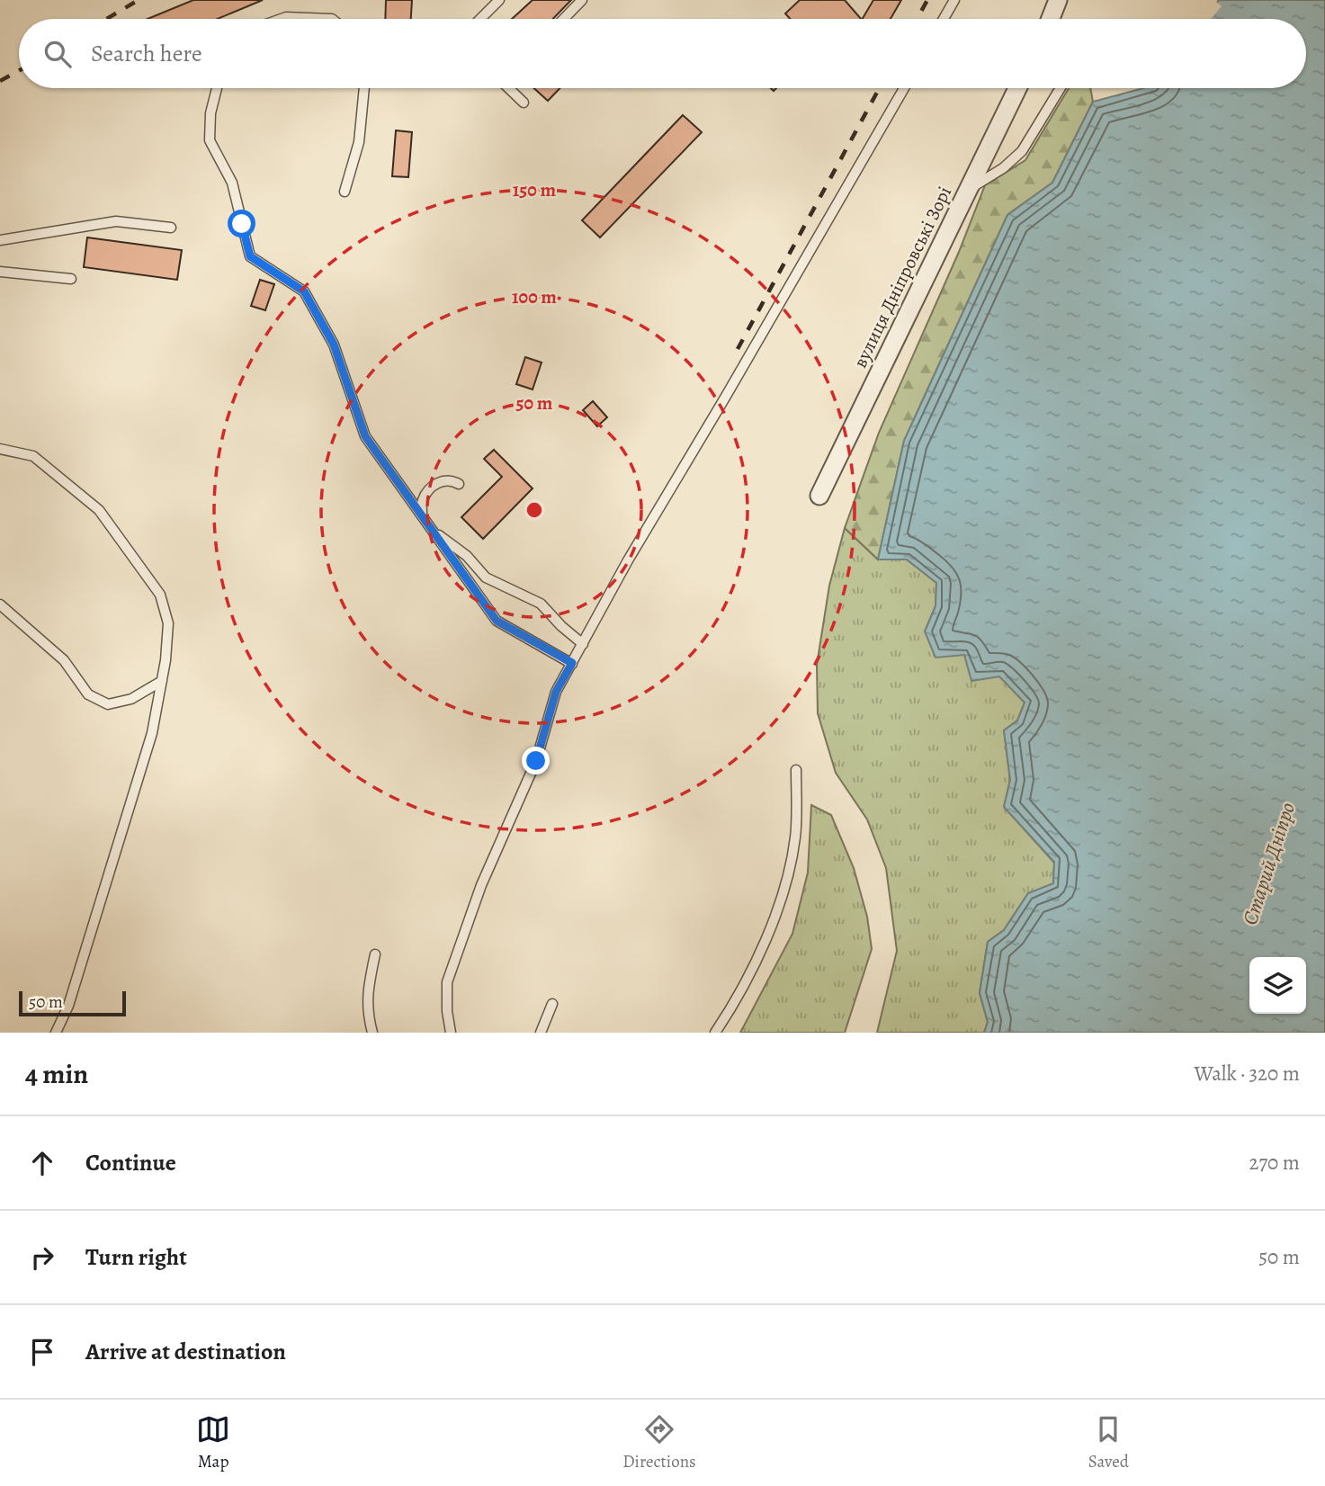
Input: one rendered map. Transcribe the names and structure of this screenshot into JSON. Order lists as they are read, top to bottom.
{
  "streets": {
    "street": ["вулиця Дніпровські Зорі"]
  },
  "water": ["Старий Дніпро"],
  "scale_bar": "50 m",
  "page": {
    "search": "Search here",
    "scale": "50 m",
    "heading": ["4 min", "Walk · 320 m"],
    "list": [
      ["Continue", "270 m"],
      ["Turn right", "50 m"],
      "Arrive at destination"
    ],
    "nav": ["Map", "Directions", "Saved"]
  },
  "rings": ["150 m", "100 m", "50 m"]
}
